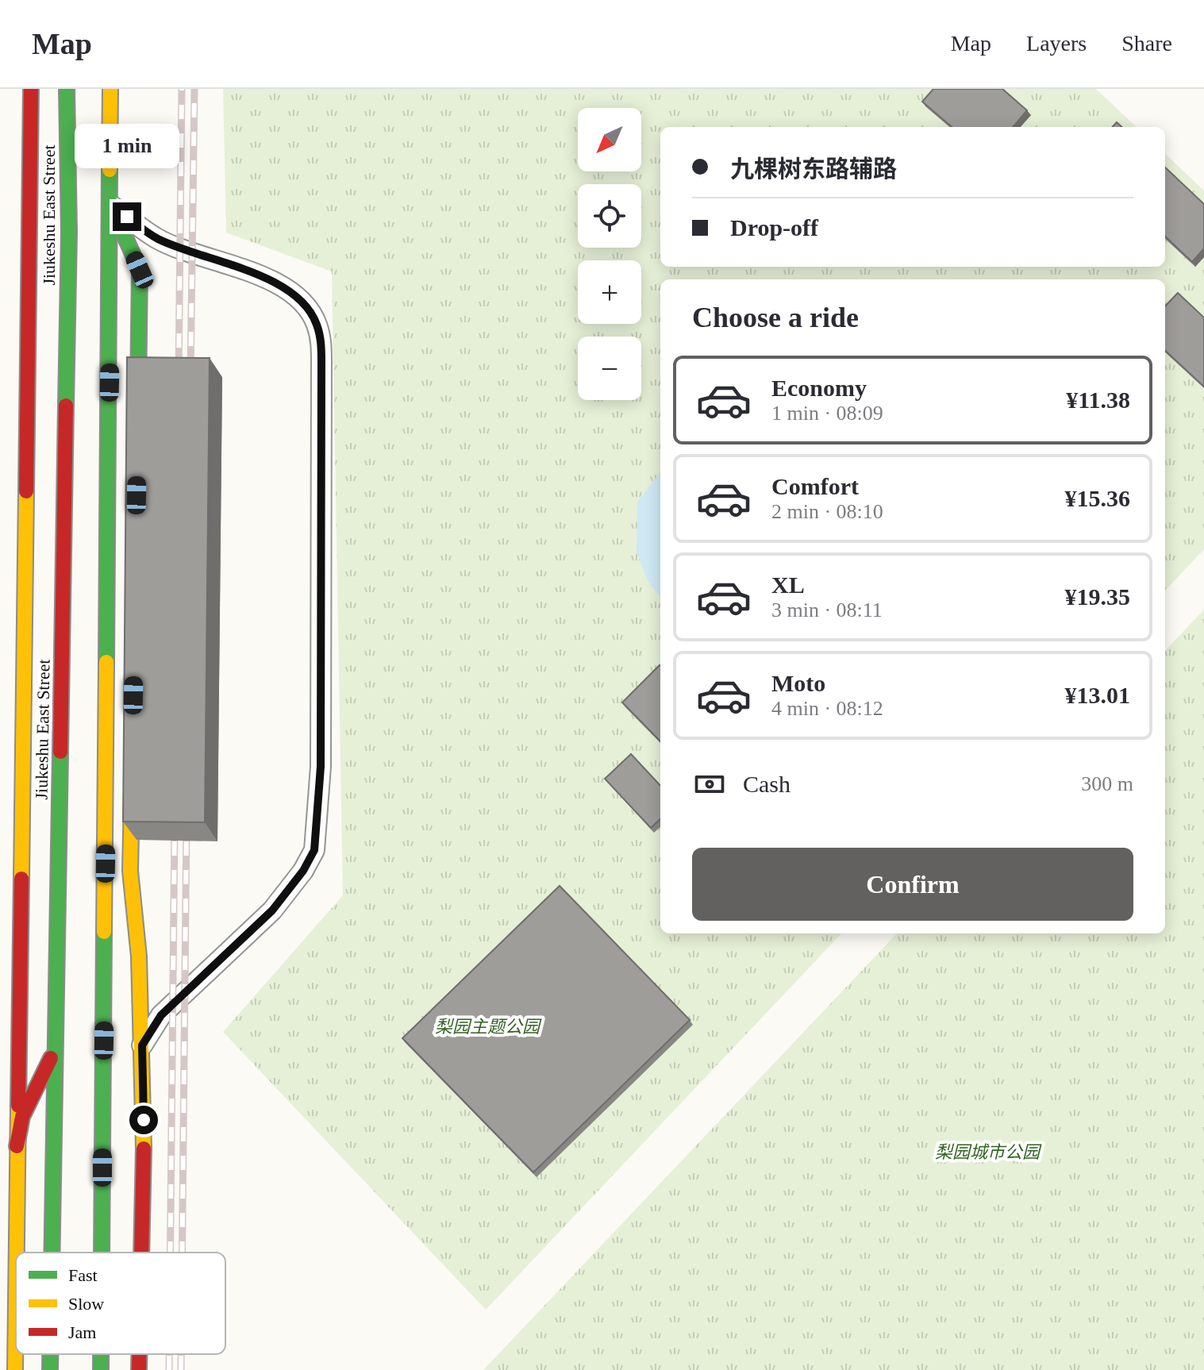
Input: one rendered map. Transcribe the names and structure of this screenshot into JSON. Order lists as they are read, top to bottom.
{
  "streets": {
    "main road": ["Jiukeshu East Street"]
  },
  "parks": ["梨园主题公园", "梨园城市公园"],
  "legend": ["Fast", "Slow", "Jam"],
  "north": "bottom left",
  "page": {
    "header": "Map",
    "nav": ["Map", "Layers", "Share"],
    "map_buttons": ["+", "−"],
    "bubble": "1 min",
    "banner": ["九棵树东路辅路", "Drop-off"],
    "heading": "Choose a ride",
    "list": [
      {
        "name": "Economy",
        "note": "1 min · 08:09",
        "value": "¥11.38"
      },
      {
        "name": "Comfort",
        "note": "2 min · 08:10",
        "value": "¥15.36"
      },
      {
        "name": "XL",
        "note": "3 min · 08:11",
        "value": "¥19.35"
      },
      {
        "name": "Moto",
        "note": "4 min · 08:12",
        "value": "¥13.01"
      }
    ],
    "pay": ["Cash", "300 m"],
    "buttons": "Confirm"
  }
}
